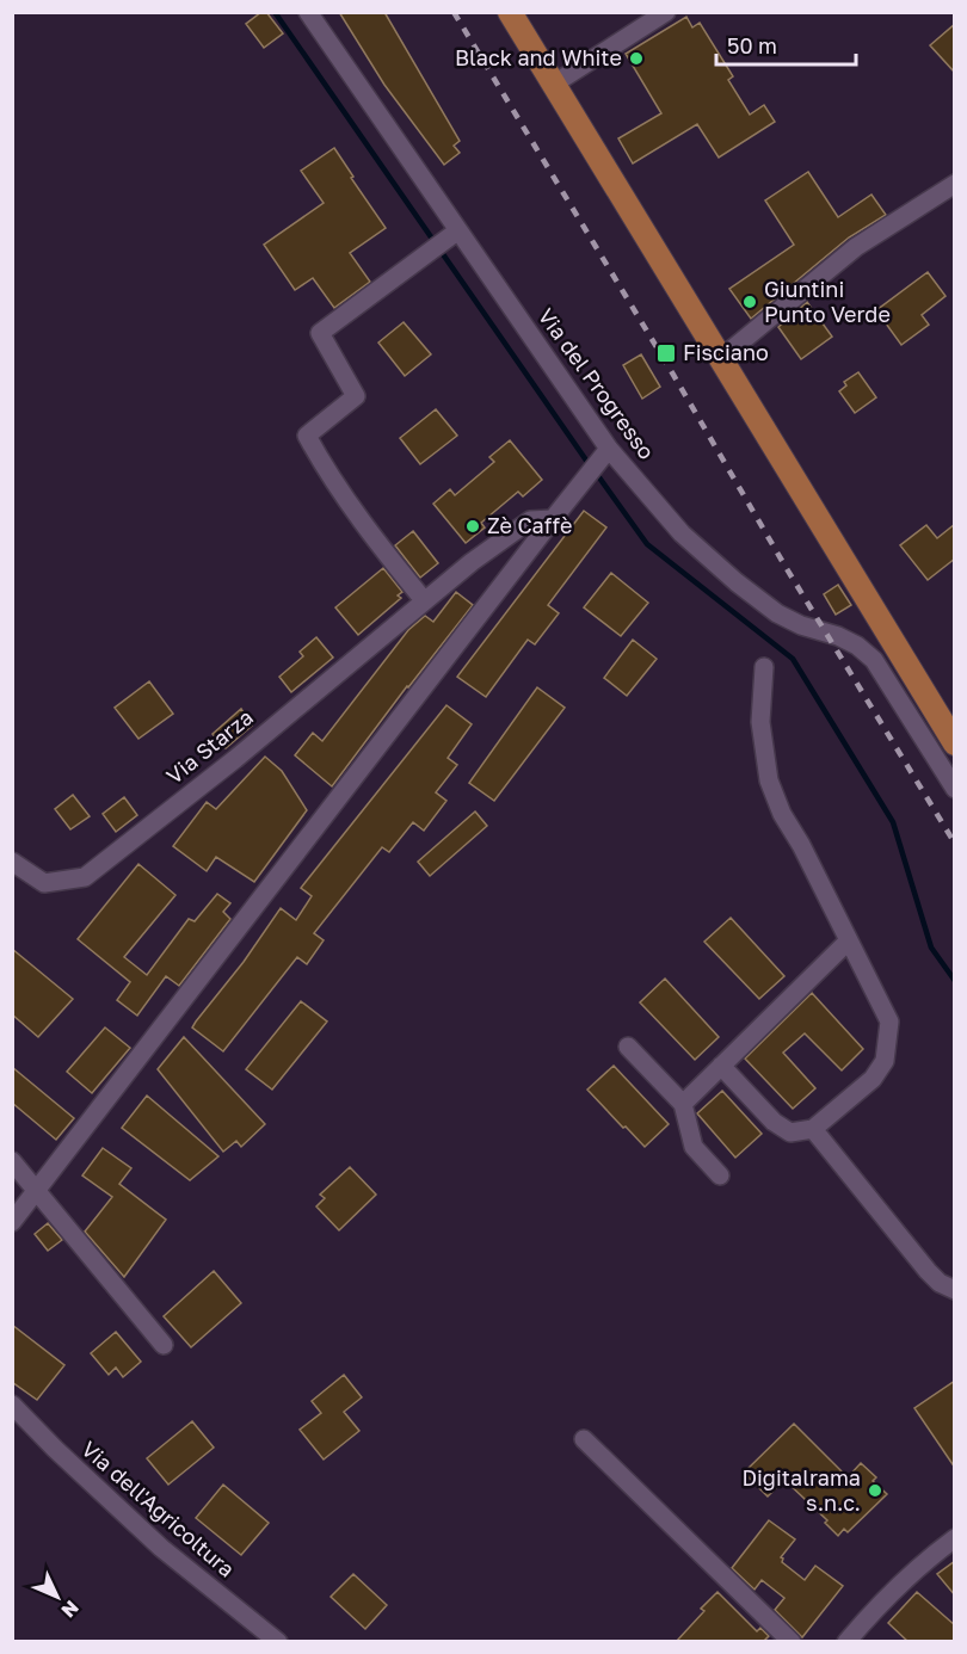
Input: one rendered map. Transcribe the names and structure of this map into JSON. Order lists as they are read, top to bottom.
{
  "streets": {
    "street": ["Via del Progresso", "Via Starza", "Via dell'Agricoltura"]
  },
  "places": {
    "other": [
      "Black and White",
      "Giuntini Punto Verde",
      "Zè Caffè",
      "Digitalrama s.n.c."
    ],
    "transit": ["Fisciano"]
  },
  "scale_bar": "50 m",
  "north": "bottom right"
}
